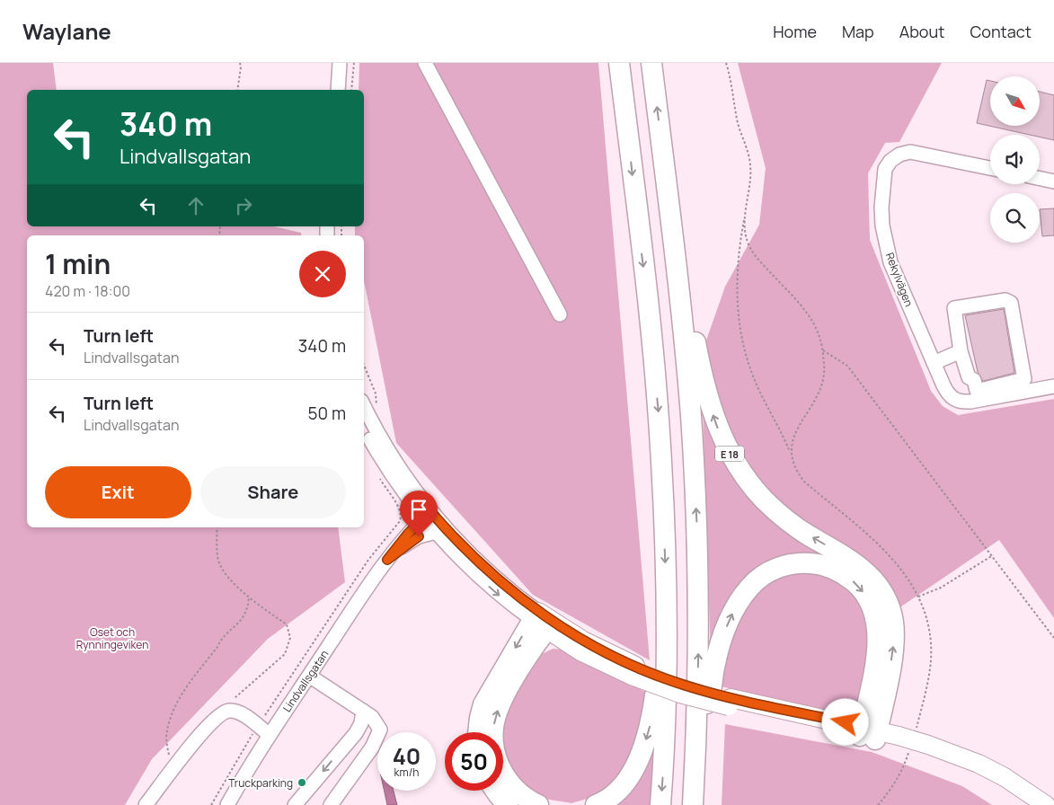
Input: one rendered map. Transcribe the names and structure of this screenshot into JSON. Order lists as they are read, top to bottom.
{
  "streets": {
    "highway": ["E 18"],
    "street": ["Rekylvägen", "Lindvallsgatan"]
  },
  "parks": ["Oset och Rynningeviken"],
  "places": ["Truckparking"],
  "north": "bottom right",
  "page": {
    "header": "Waylane",
    "nav": [
      "Home",
      "Map",
      "About",
      "Contact"
    ],
    "turn": ["340 m", "Lindvallsgatan"],
    "heading": ["1 min", "420 m · 18:00"],
    "list": [
      {
        "name": "Turn left",
        "note": "Lindvallsgatan",
        "value": "340 m"
      },
      {
        "name": "Turn left",
        "note": "Lindvallsgatan",
        "value": "50 m"
      }
    ],
    "buttons": ["Exit", "Share"],
    "speed": "40 km/h",
    "limit": "50"
  }
}
